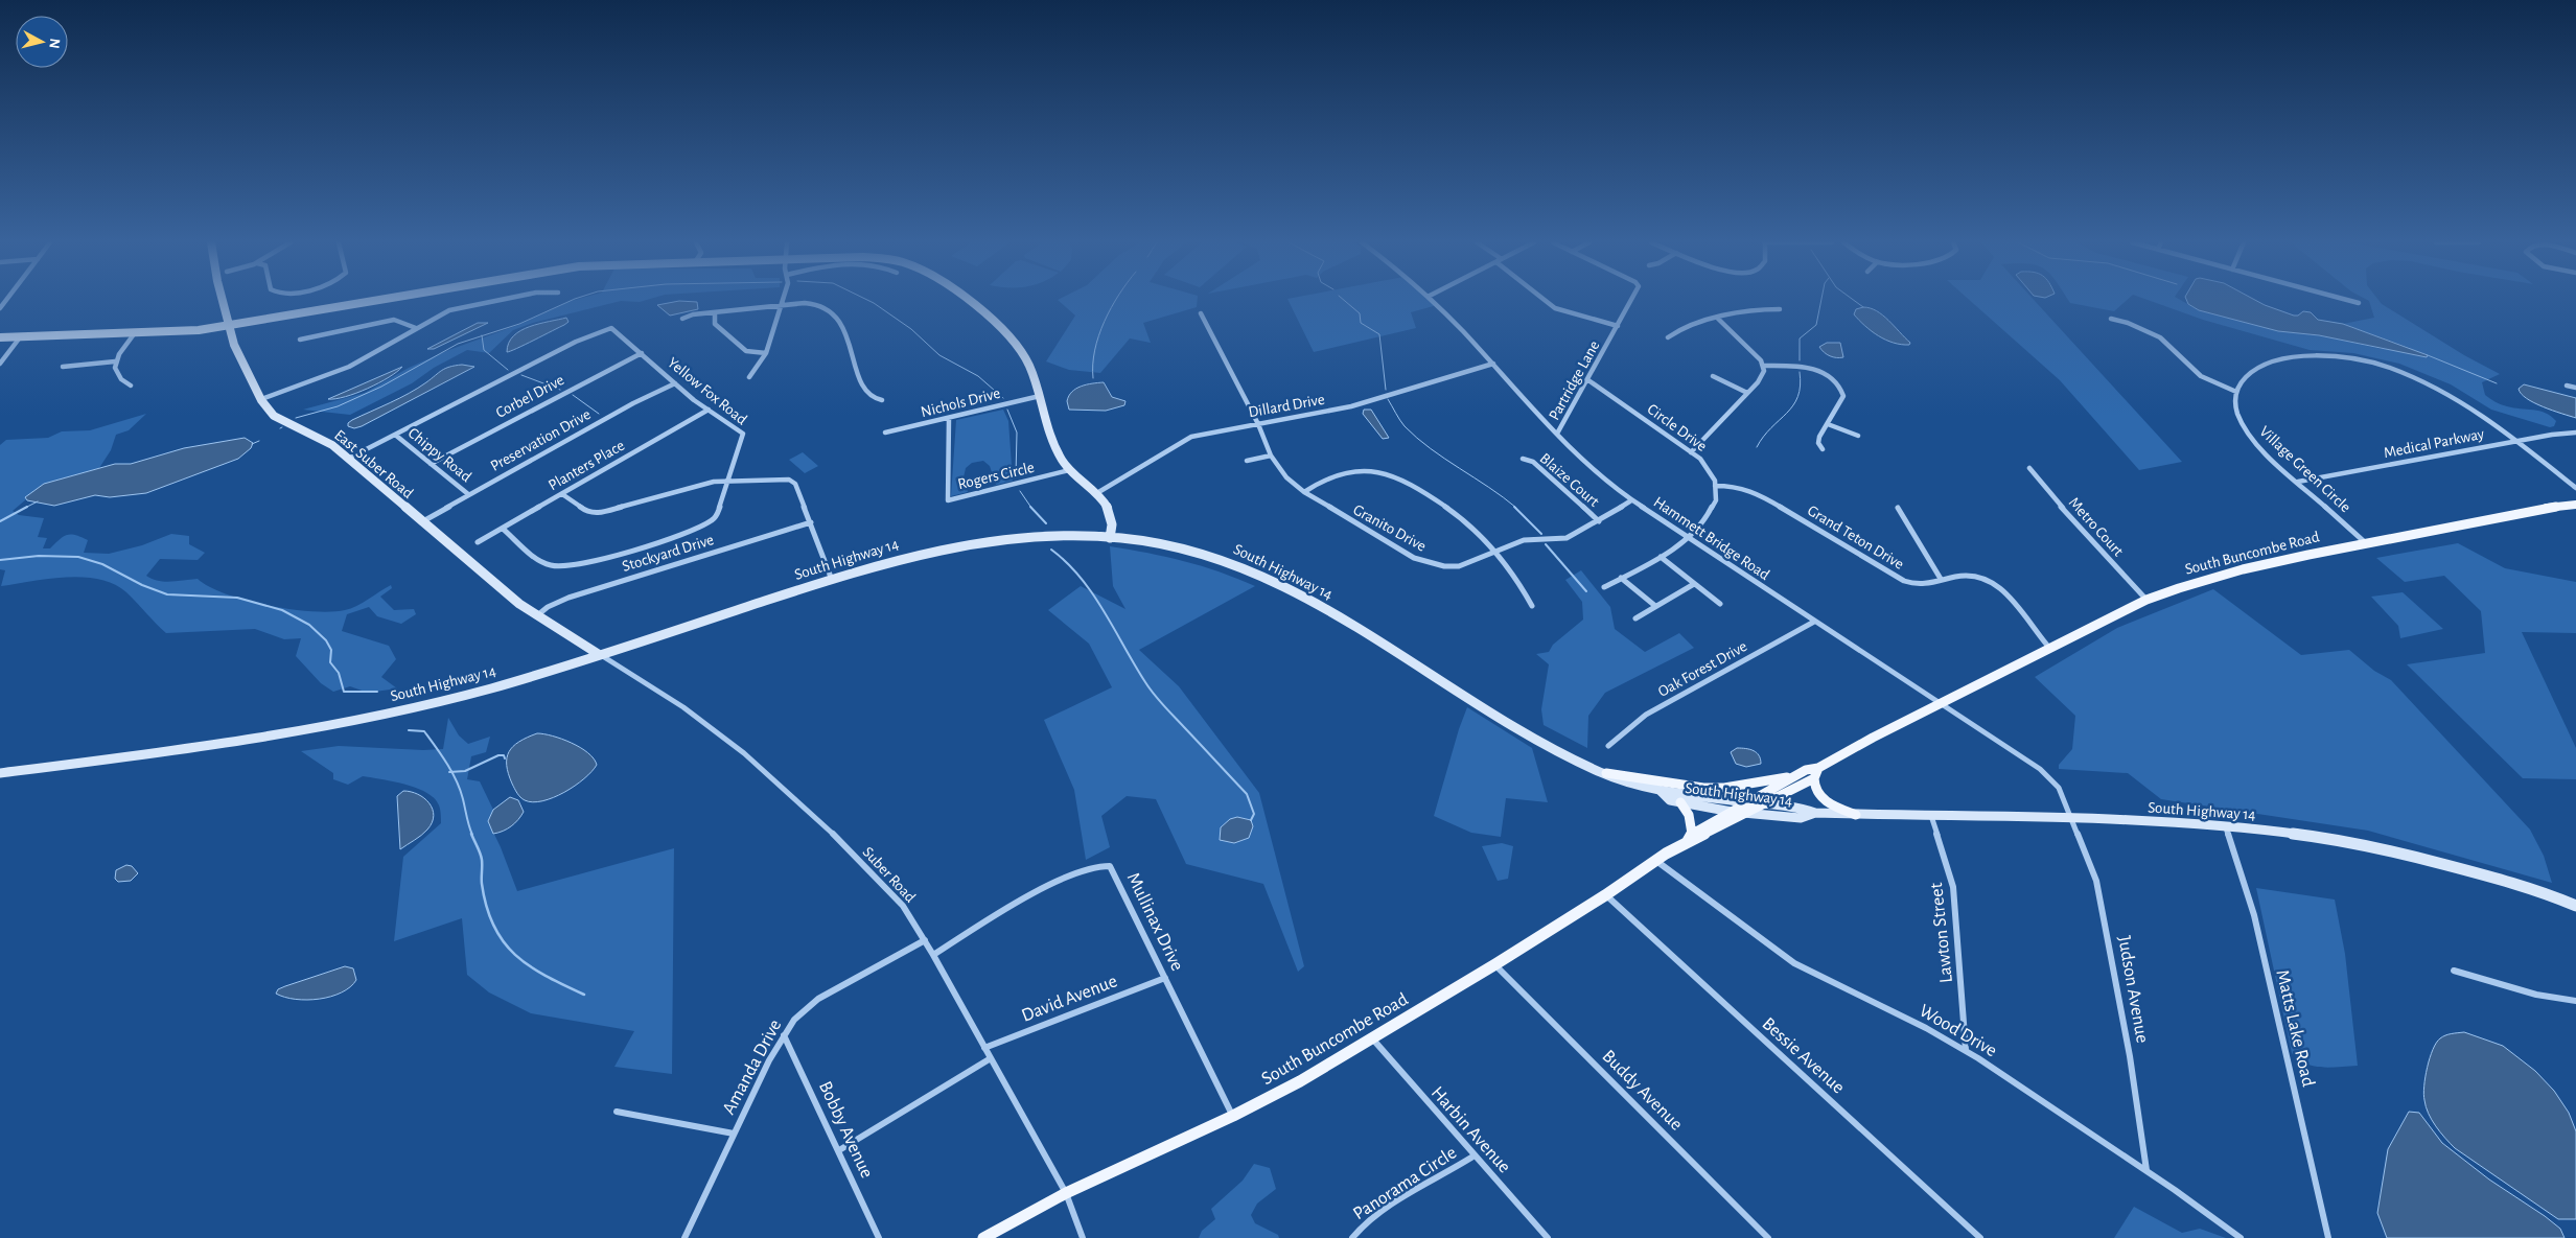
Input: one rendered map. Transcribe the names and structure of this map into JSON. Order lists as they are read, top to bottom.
{
  "streets": {
    "main road": ["South Buncombe Road", "South Highway 14"],
    "street": [
      "Partridge Lane",
      "Yellow Fox Road",
      "Corbel Drive",
      "Nichols Drive",
      "Dillard Drive",
      "Circle Drive",
      "Preservation Drive",
      "Medical Parkway",
      "Chippy Road",
      "East Suber Road",
      "Planters Place",
      "Village Green Circle",
      "Rogers Circle",
      "Blaize Court",
      "Metro Court",
      "Granito Drive",
      "Grand Teton Drive",
      "Hammett Bridge Road",
      "Stockyard Drive",
      "Oak Forest Drive",
      "Suber Road",
      "Mullinax Drive",
      "Lawton Street",
      "Judson Avenue",
      "David Avenue",
      "Matts Lake Road",
      "Wood Drive",
      "Bessie Avenue",
      "Amanda Drive",
      "Buddy Avenue",
      "Bobby Avenue",
      "Harbin Avenue",
      "Panorama Circle"
    ]
  },
  "crossings": [
    ["Partridge Lane", "Circle Drive"],
    ["Partridge Lane", "Hammett Bridge Road"],
    ["Yellow Fox Road", "Corbel Drive"],
    ["Yellow Fox Road", "Preservation Drive"],
    ["Yellow Fox Road", "Chippy Road"],
    ["Yellow Fox Road", "East Suber Road"],
    ["Yellow Fox Road", "Planters Place"],
    ["Corbel Drive", "Chippy Road"],
    ["Nichols Drive", "Rogers Circle"],
    ["Dillard Drive", "Granito Drive"],
    ["Dillard Drive", "Hammett Bridge Road"],
    ["Circle Drive", "Grand Teton Drive"],
    ["Preservation Drive", "Chippy Road"],
    ["Preservation Drive", "East Suber Road"],
    ["Medical Parkway", "Village Green Circle"],
    ["East Suber Road", "Stockyard Drive"],
    ["East Suber Road", "South Highway 14"],
    ["East Suber Road", "Suber Road"],
    ["Village Green Circle", "South Buncombe Road"],
    ["Blaize Court", "Granito Drive"],
    ["Metro Court", "South Buncombe Road"],
    ["Granito Drive", "Hammett Bridge Road"],
    ["Grand Teton Drive", "South Buncombe Road"],
    ["Hammett Bridge Road", "South Buncombe Road"],
    ["Hammett Bridge Road", "South Highway 14"],
    ["Hammett Bridge Road", "Oak Forest Drive"],
    ["Hammett Bridge Road", "Judson Avenue"],
    ["South Buncombe Road", "South Highway 14"],
    ["South Buncombe Road", "Suber Road"],
    ["South Buncombe Road", "Mullinax Drive"],
    ["South Buncombe Road", "Wood Drive"],
    ["South Buncombe Road", "Bessie Avenue"],
    ["South Buncombe Road", "Buddy Avenue"],
    ["South Buncombe Road", "Harbin Avenue"],
    ["South Highway 14", "Suber Road"],
    ["South Highway 14", "Lawton Street"],
    ["South Highway 14", "Judson Avenue"],
    ["South Highway 14", "Matts Lake Road"],
    ["Suber Road", "Mullinax Drive"],
    ["Suber Road", "David Avenue"],
    ["Suber Road", "Amanda Drive"],
    ["Mullinax Drive", "David Avenue"],
    ["Lawton Street", "Wood Drive"],
    ["Judson Avenue", "Wood Drive"],
    ["Amanda Drive", "Bobby Avenue"],
    ["Harbin Avenue", "Panorama Circle"]
  ],
  "north": "right"
}
